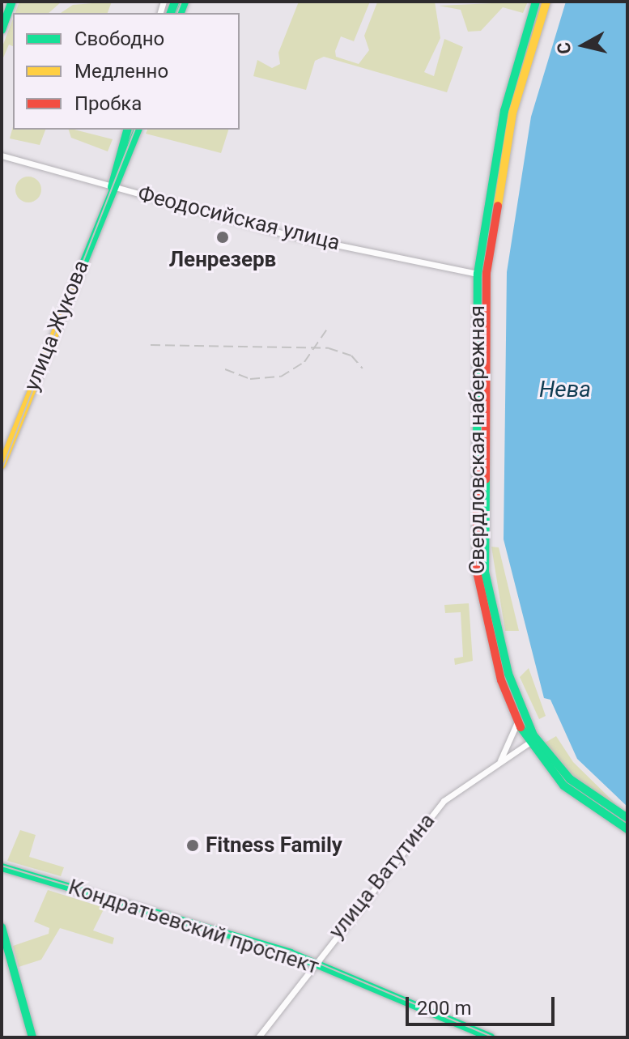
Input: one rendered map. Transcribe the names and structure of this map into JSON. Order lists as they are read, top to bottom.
{
  "streets": {
    "main road": ["улица Жукова", "Свердловская набережная", "Кондратьевский проспект"],
    "street": ["Феодосийская улица", "улица Ватутина"]
  },
  "crossings": [
    ["Феодосийская улица", "улица Жукова"],
    ["Феодосийская улица", "Свердловская набережная"],
    ["Свердловская набережная", "улица Ватутина"],
    ["улица Ватутина", "Кондратьевский проспект"]
  ],
  "water": ["Нева"],
  "places": ["Ленрезерв", "Fitness Family"],
  "legend": ["Свободно", "Медленно", "Пробка"],
  "scale_bar": "200 m",
  "north": "left"
}
